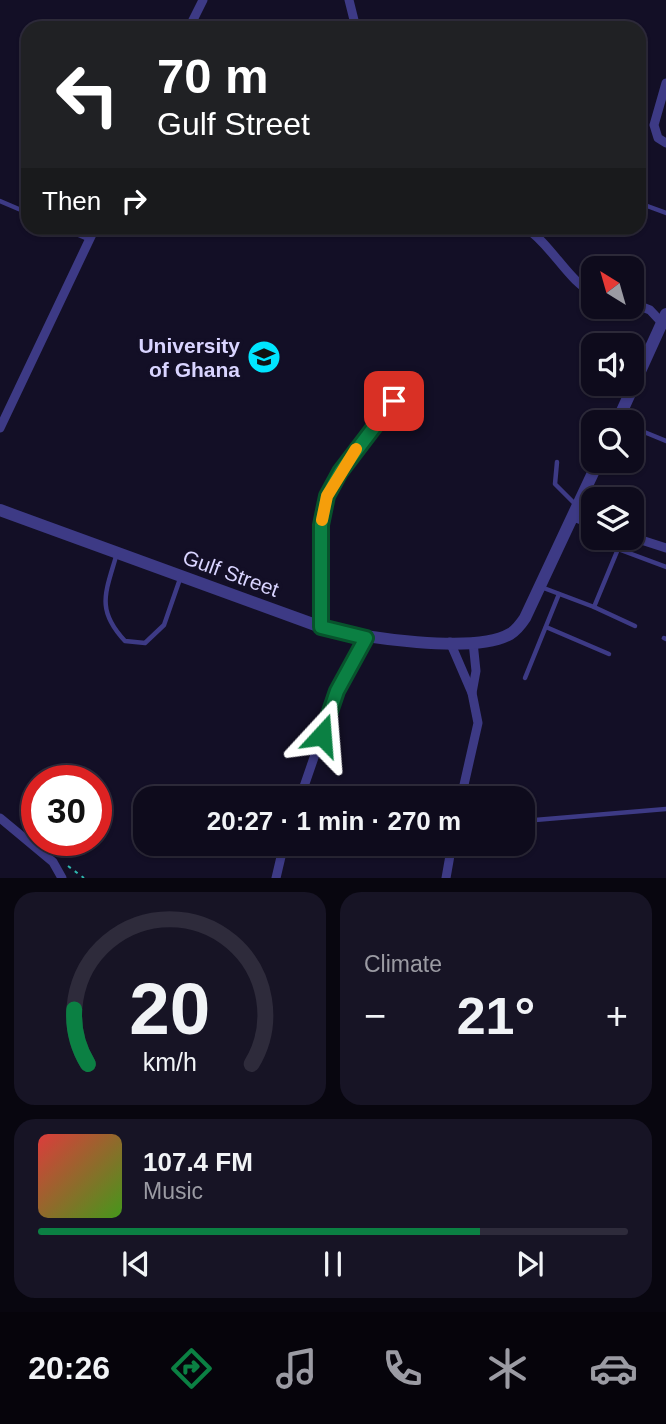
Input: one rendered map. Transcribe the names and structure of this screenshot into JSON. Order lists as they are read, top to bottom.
{
  "streets": {
    "street": ["Gulf Street"]
  },
  "places": {
    "school or university": ["University of Ghana"]
  },
  "north": "top left",
  "page": {
    "turn": ["70 m", "Gulf Street"],
    "then": "Then",
    "limit": "30",
    "trip": "20:27 · 1 min · 270 m",
    "tile": "Climate",
    "heat": ["−", "21°", "+"],
    "song": ["107.4 FM", "Music"],
    "tabs": "20:26",
    "gauge": ["20", "km/h"]
  }
}
